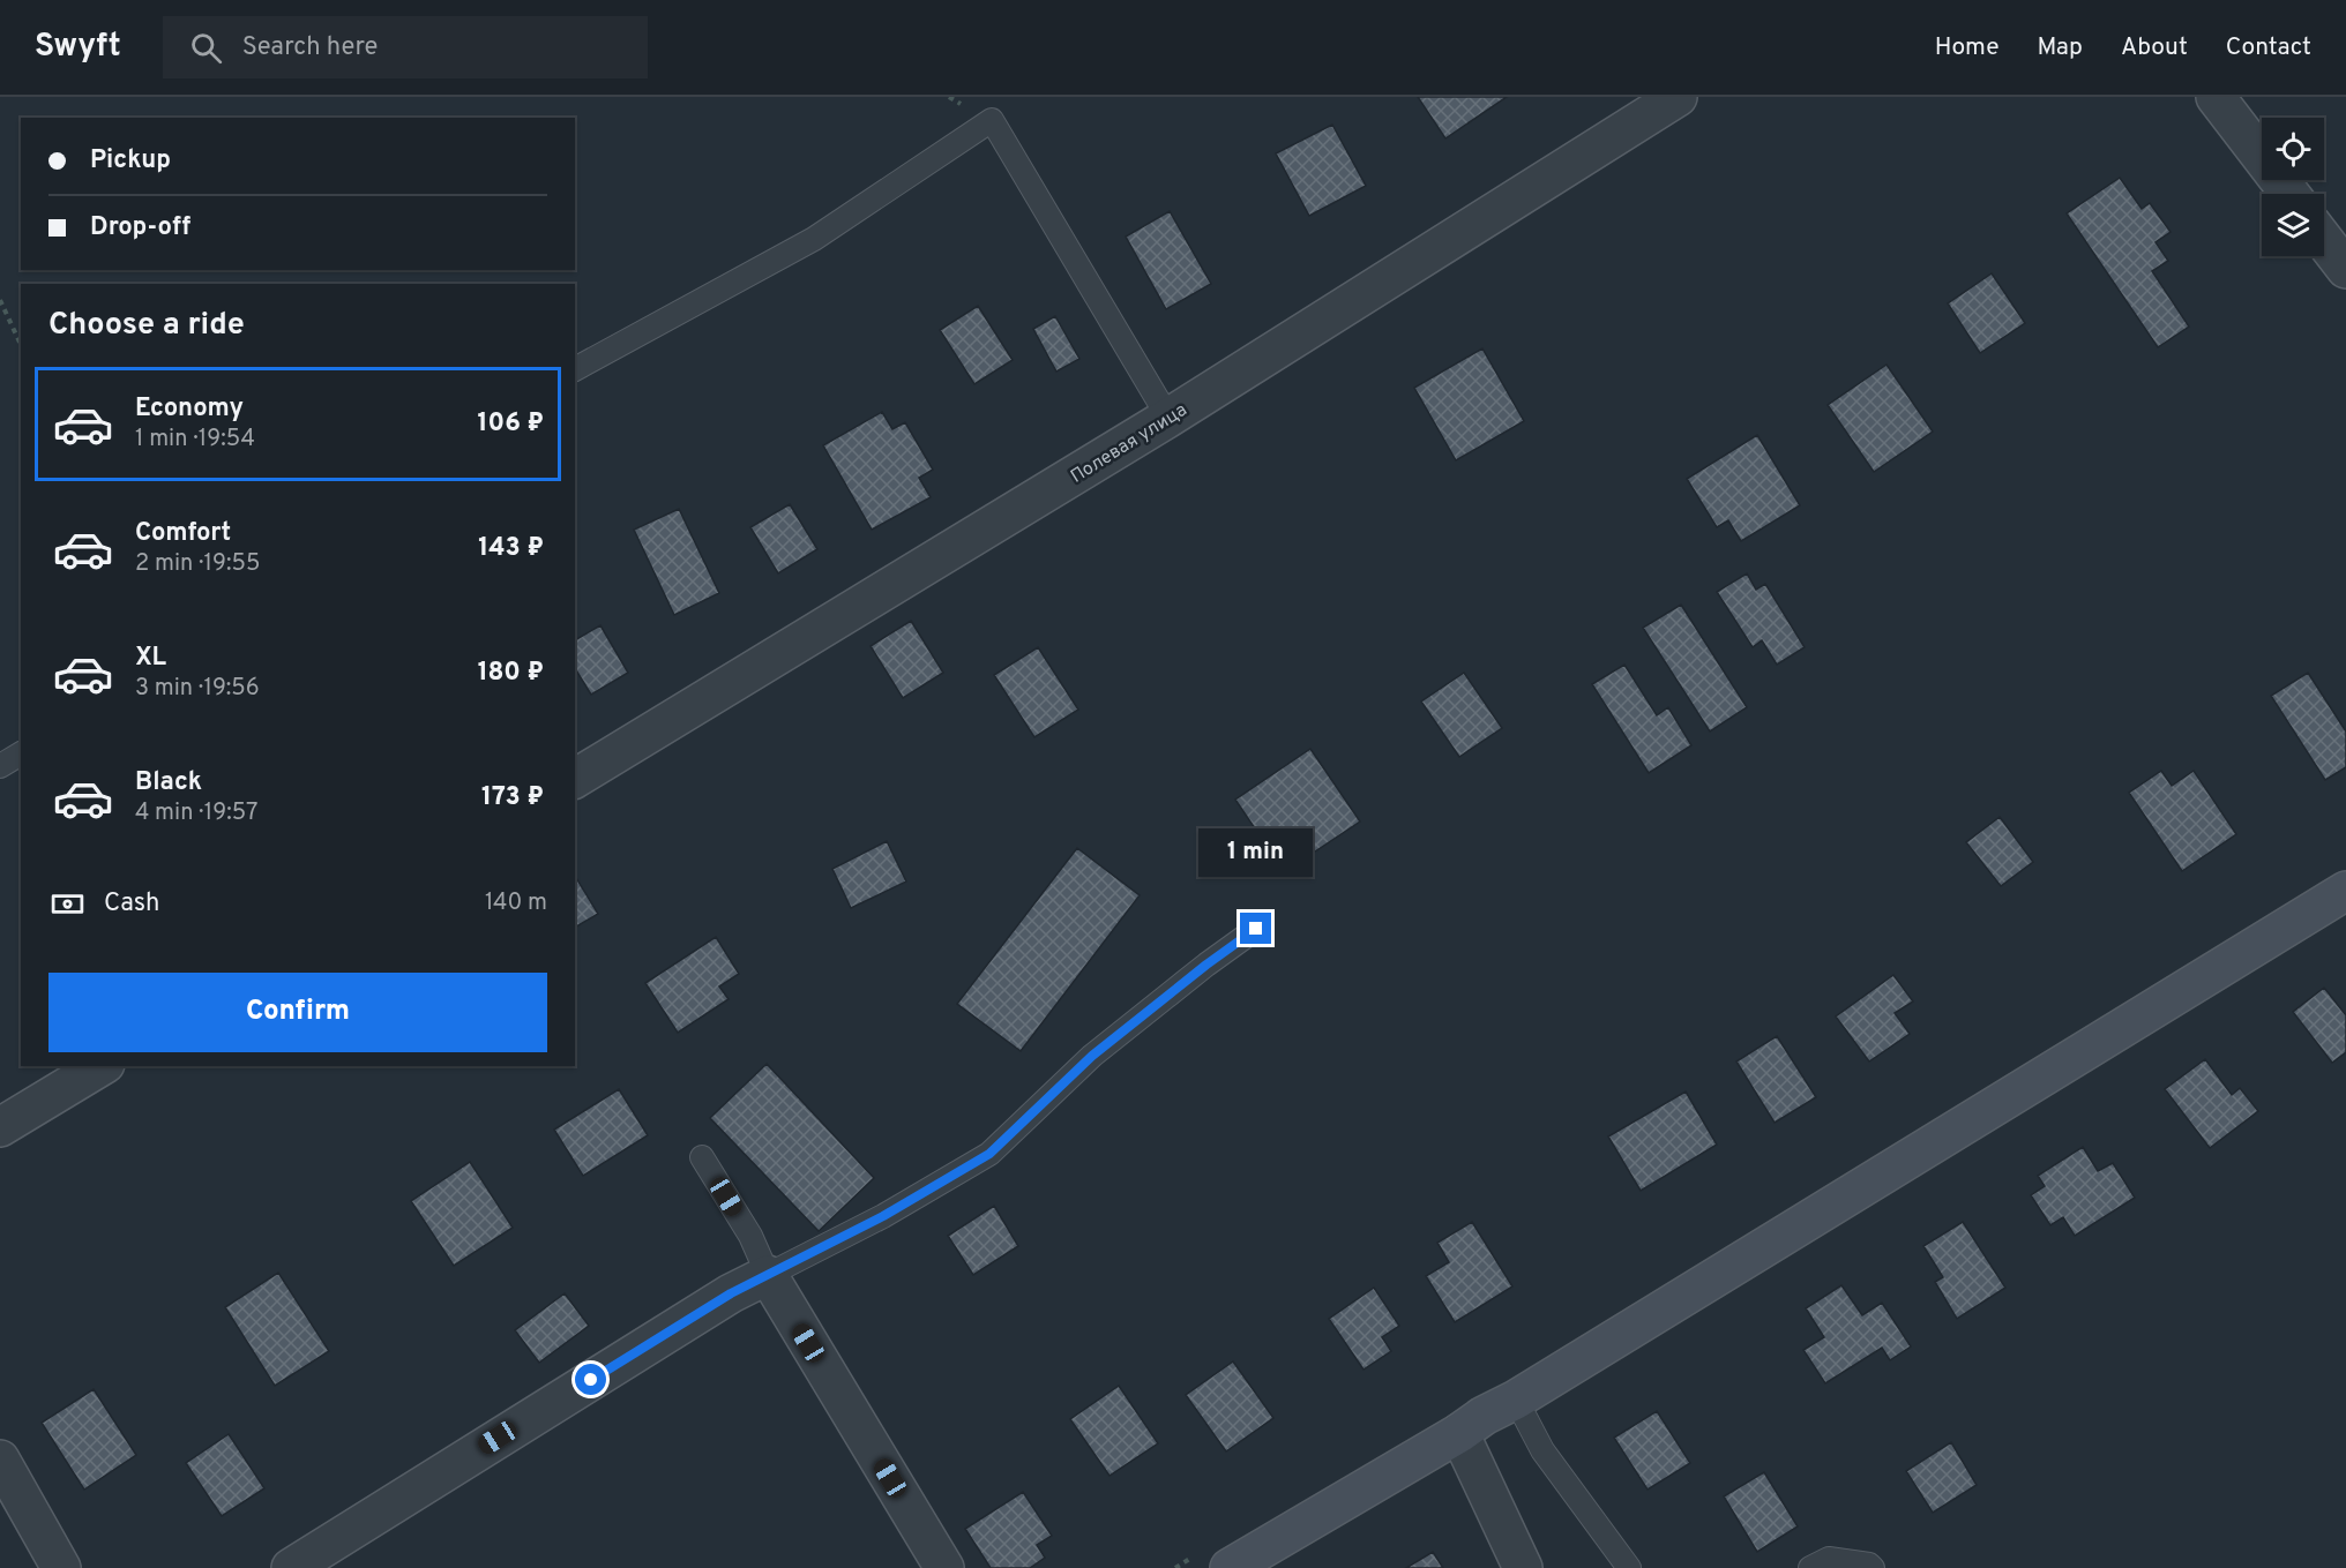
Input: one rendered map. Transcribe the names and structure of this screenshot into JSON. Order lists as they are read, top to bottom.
{
  "streets": {
    "street": ["Полевая улица"]
  },
  "page": {
    "header": "Swyft",
    "search": "Search here",
    "nav": [
      "Home",
      "Map",
      "About",
      "Contact"
    ],
    "banner": ["Pickup", "Drop-off"],
    "heading": "Choose a ride",
    "list": [
      {
        "name": "Economy",
        "note": "1 min · 19:54",
        "value": "106 ₽"
      },
      {
        "name": "Comfort",
        "note": "2 min · 19:55",
        "value": "143 ₽"
      },
      {
        "name": "XL",
        "note": "3 min · 19:56",
        "value": "180 ₽"
      },
      {
        "name": "Black",
        "note": "4 min · 19:57",
        "value": "173 ₽"
      }
    ],
    "bubble": "1 min",
    "pay": ["Cash", "140 m"],
    "buttons": "Confirm"
  }
}
